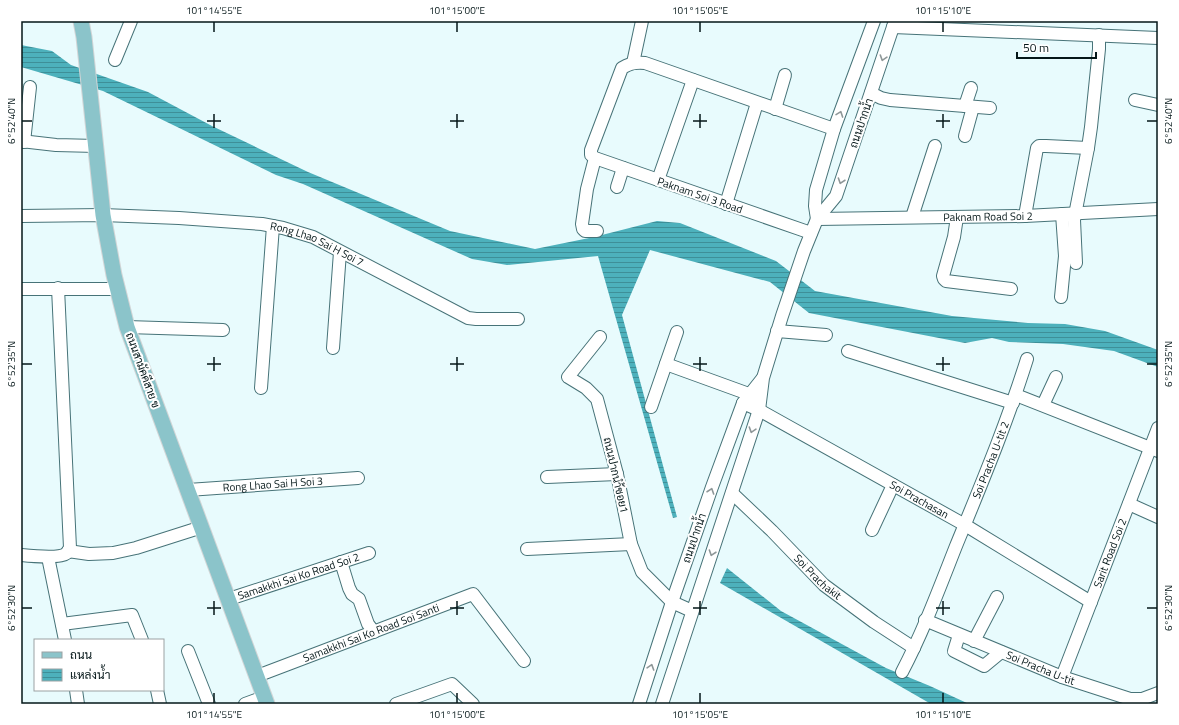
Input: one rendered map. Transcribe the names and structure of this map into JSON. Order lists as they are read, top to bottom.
{
  "streets": {
    "main road": ["ถนนสามัคคีสาย ข"],
    "street": [
      "ถนนปากน้ำ",
      "Paknam Soi 3 Road",
      "Paknam Road Soi 2",
      "Rong Lhao Sai H Soi 7",
      "Soi Pracha U-tit 2",
      "ถนนปากนำ้ซอย1",
      "Rong Lhao Sai H Soi 3",
      "Soi Prachasan",
      "Sarit Road Soi 2",
      "Samakkhi Sai Ko Road Soi 2",
      "Soi Prachakit",
      "Samakkhi Sai Ko Road Soi Santi",
      "Soi Pracha U-tit"
    ]
  },
  "crossings": [
    ["ถนนปากน้ำ", "Paknam Soi 3 Road"],
    ["ถนนปากน้ำ", "Paknam Road Soi 2"],
    ["ถนนปากน้ำ", "ถนนปากนำ้ซอย1"],
    ["ถนนปากน้ำ", "Soi Prachasan"],
    ["ถนนปากน้ำ", "Soi Prachakit"],
    ["Rong Lhao Sai H Soi 7", "ถนนสามัคคีสาย ข"],
    ["ถนนสามัคคีสาย ข", "Rong Lhao Sai H Soi 3"],
    ["ถนนสามัคคีสาย ข", "Samakkhi Sai Ko Road Soi 2"],
    ["ถนนสามัคคีสาย ข", "Samakkhi Sai Ko Road Soi Santi"],
    ["Soi Pracha U-tit 2", "Soi Prachasan"],
    ["Soi Pracha U-tit 2", "Soi Prachakit"],
    ["Soi Pracha U-tit 2", "Soi Pracha U-tit"],
    ["Soi Prachasan", "Sarit Road Soi 2"],
    ["Sarit Road Soi 2", "Soi Pracha U-tit"]
  ],
  "legend": ["ถนน", "แหล่งน้ำ"],
  "scale_bar": "50 m",
  "coordinates": [
    "101°14'55\"E",
    "101°15'00\"E",
    "101°15'05\"E",
    "101°15'10\"E",
    "6°52'40\"N",
    "6°52'35\"N",
    "6°52'30\"N"
  ]
}
